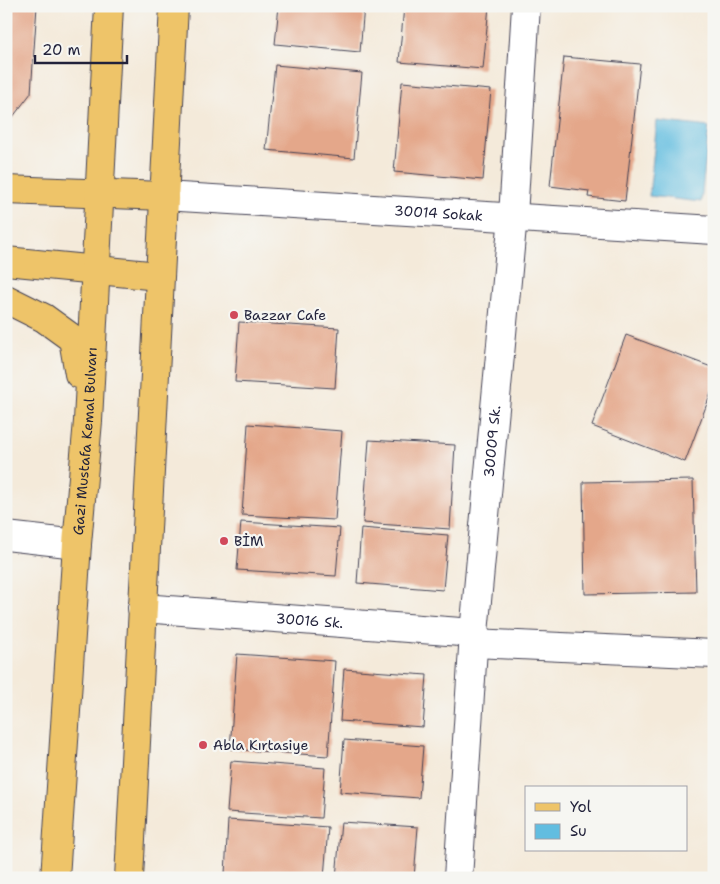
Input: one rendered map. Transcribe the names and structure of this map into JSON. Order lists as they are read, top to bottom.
{
  "streets": {
    "main road": ["Gazi Mustafa Kemal Bulvarı"],
    "street": ["30014 Sokak", "30009 Sk.", "30016 Sk."]
  },
  "crossings": [
    ["30014 Sokak", "30009 Sk."],
    ["30009 Sk.", "30016 Sk."]
  ],
  "places": ["Bazzar Cafe", "BİM", "Abla Kırtasiye"],
  "legend": ["Yol", "Su"],
  "scale_bar": "20 m"
}
